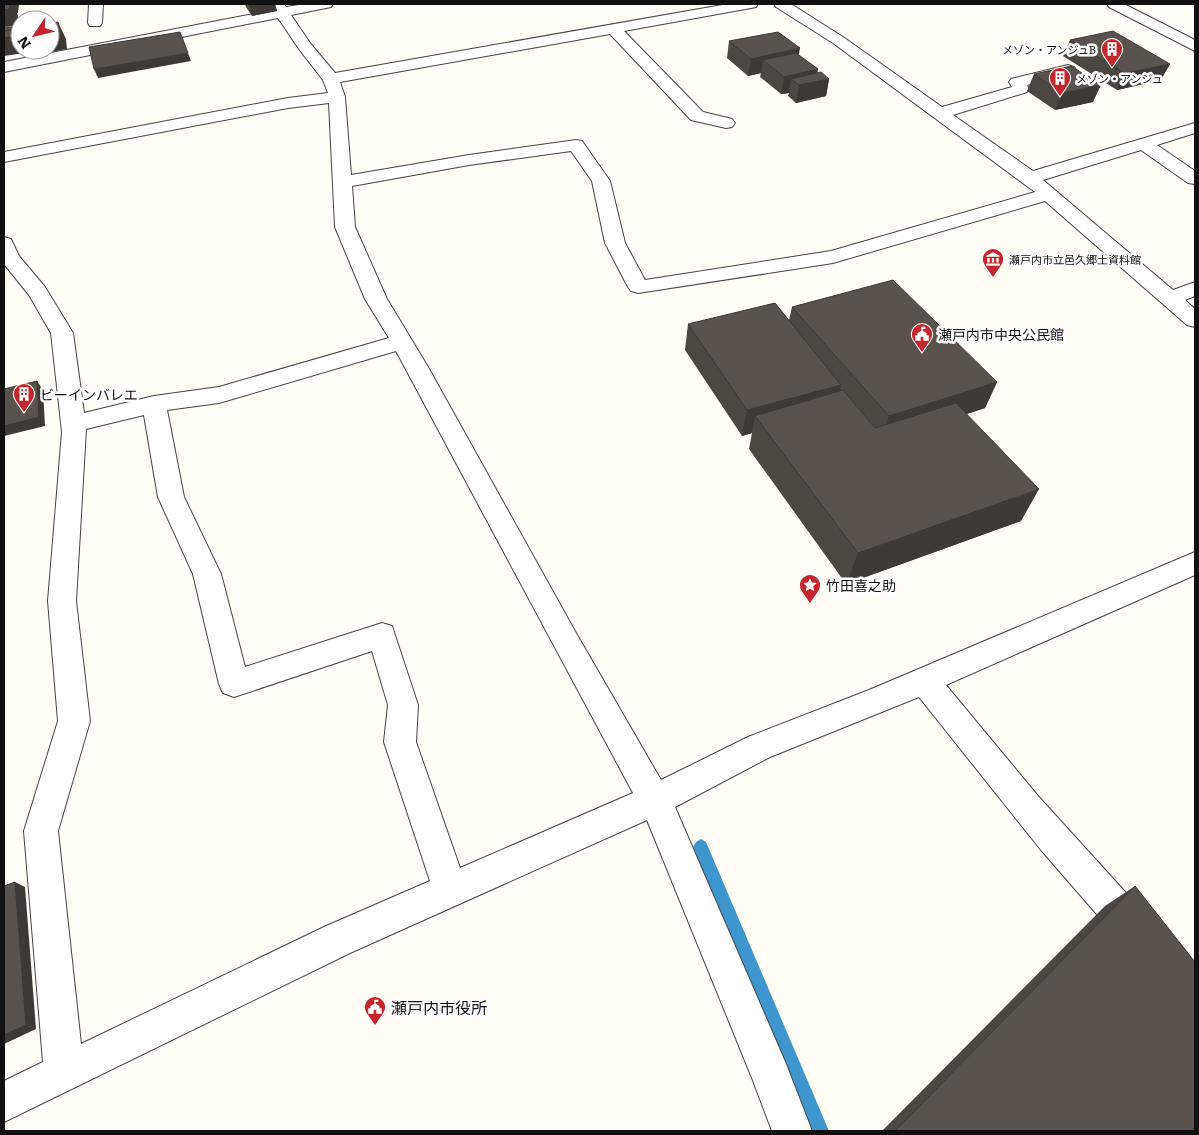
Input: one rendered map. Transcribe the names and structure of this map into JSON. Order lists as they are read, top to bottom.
{
  "places": {
    "building": ["メゾン・アンジュB", "メゾン・アンジュ", "ビーインバレエ"],
    "museum": ["瀬戸内市立邑久郷土資料館"],
    "public building": ["瀬戸内市中央公民館", "瀬戸内市役所"],
    "place": ["竹田喜之助"]
  },
  "north": "bottom left"
}
